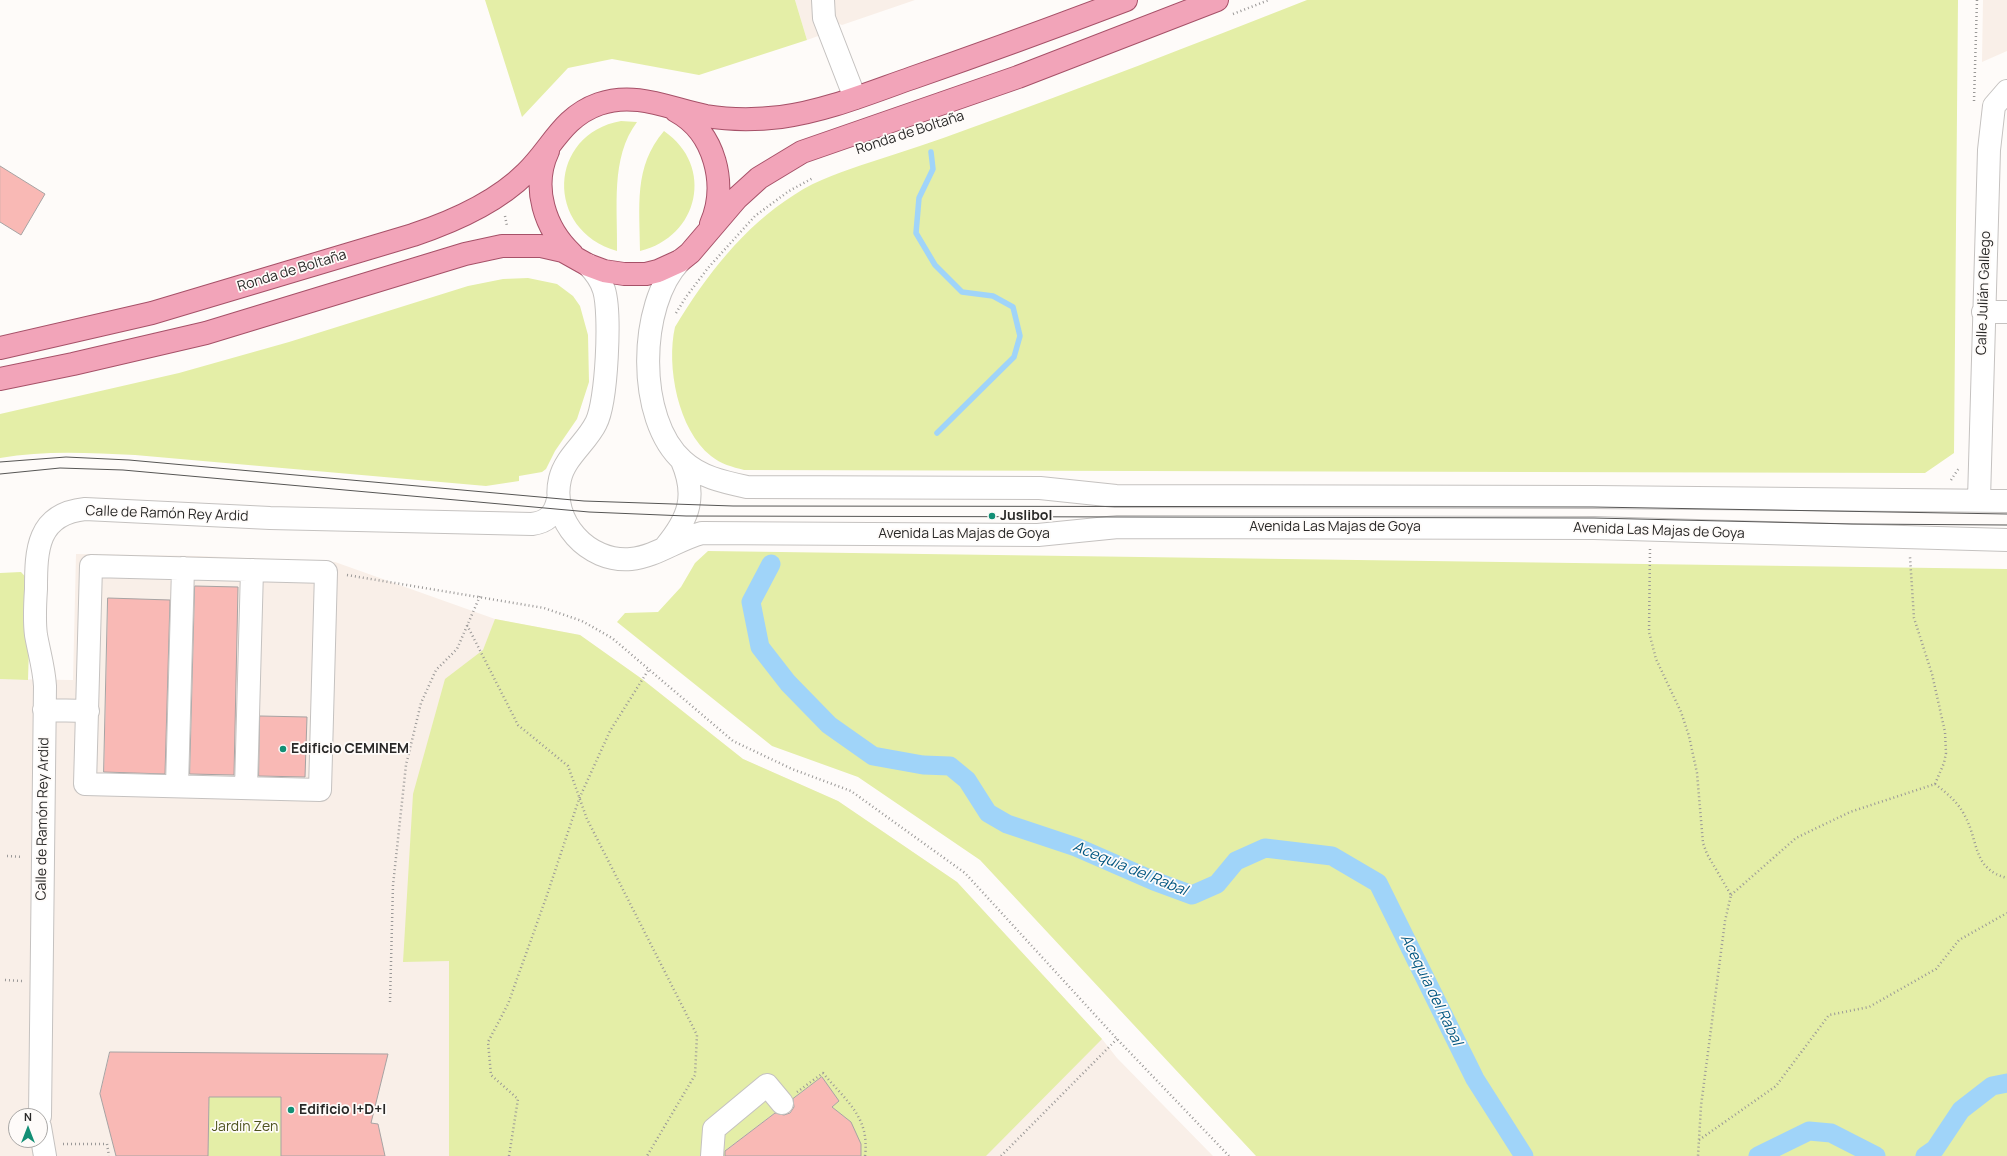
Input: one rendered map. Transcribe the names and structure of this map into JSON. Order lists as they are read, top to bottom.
{
  "streets": {
    "main road": ["Ronda de Boltaña"],
    "street": ["Calle Julián Gallego", "Calle de Ramón Rey Ardid", "Avenida Las Majas de Goya"]
  },
  "crossings": [
    ["Ronda de Boltaña", "Avenida Las Majas de Goya"],
    ["Calle Julián Gallego", "Avenida Las Majas de Goya"],
    ["Calle de Ramón Rey Ardid", "Avenida Las Majas de Goya"]
  ],
  "water": ["Acequia del Rabal"],
  "parks": ["Jardín Zen"],
  "places": ["Juslibol", "Edificio CEMINEM", "Edificio I+D+I"],
  "north": "top"
}
